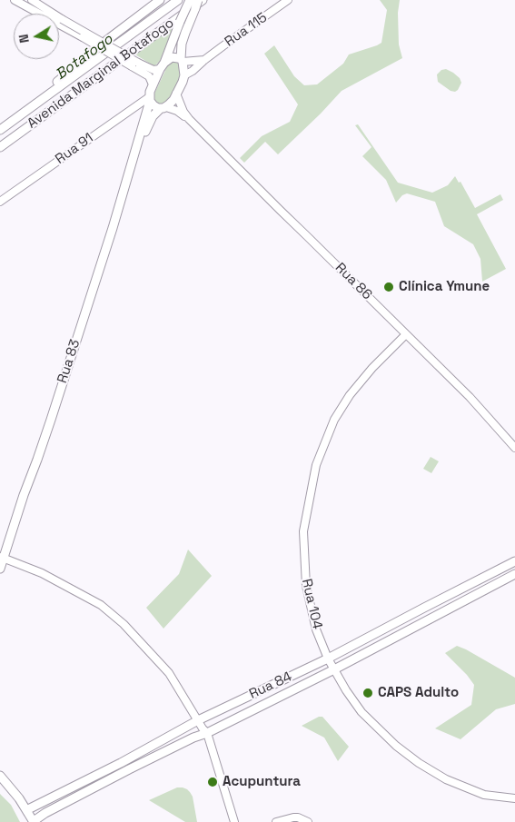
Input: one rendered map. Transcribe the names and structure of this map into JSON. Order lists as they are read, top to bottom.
{
  "streets": {
    "main road": [
      "Rua 115",
      "Avenida Marginal Botafogo",
      "Rua 91",
      "Rua 86",
      "Rua 83",
      "Rua 104",
      "Rua 84"
    ]
  },
  "crossings": [
    ["Rua 115", "Rua 83"],
    ["Rua 91", "Rua 83"],
    ["Rua 86", "Rua 83"],
    ["Rua 86", "Rua 104"],
    ["Rua 104", "Rua 84"]
  ],
  "water": ["Botafogo"],
  "places": ["Clínica Ymune", "CAPS Adulto", "Acupuntura"],
  "north": "left"
}
